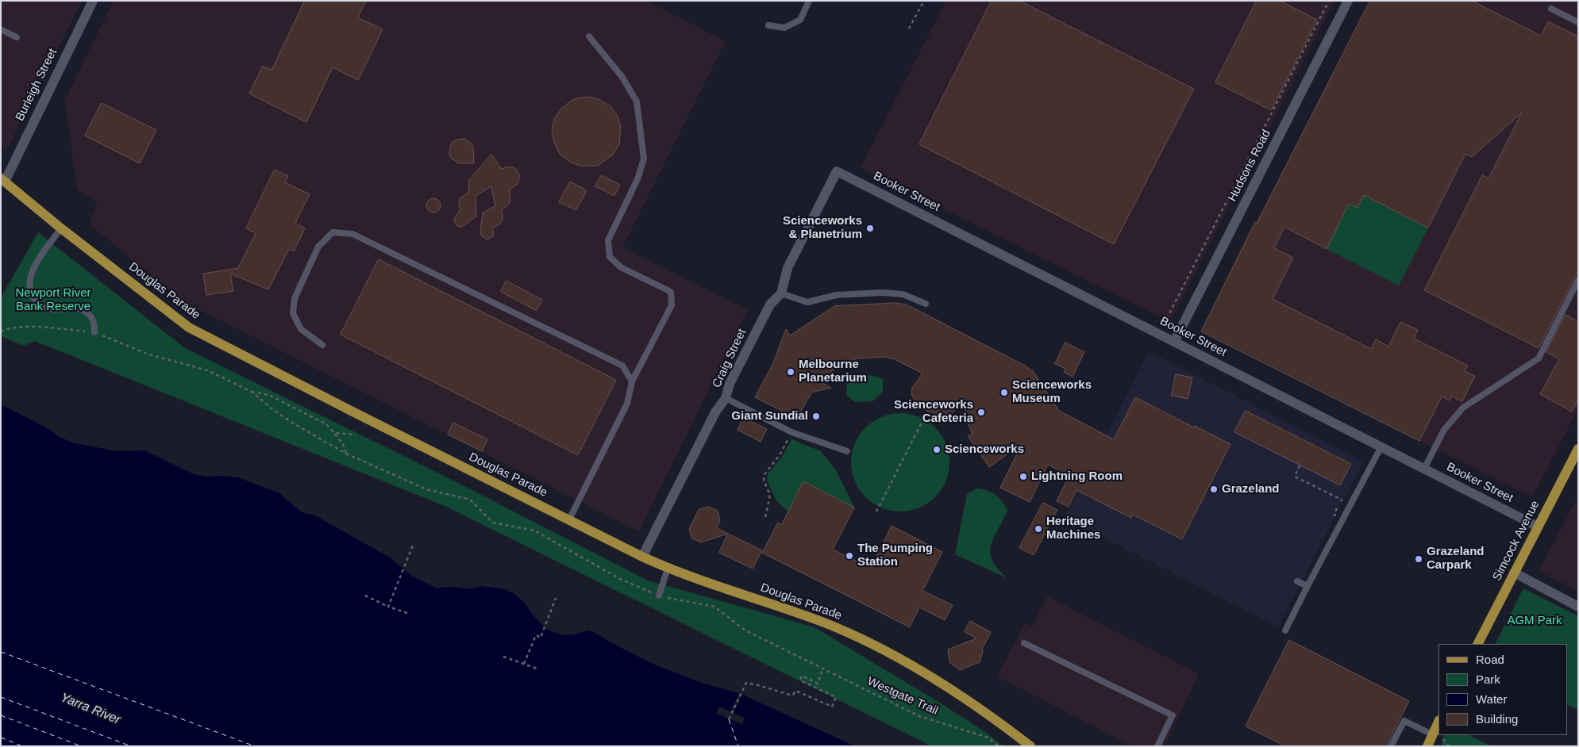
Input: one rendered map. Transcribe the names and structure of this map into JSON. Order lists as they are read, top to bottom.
{
  "streets": {
    "main road": ["Douglas Parade", "Simcock Avenue"],
    "street": [
      "Burleigh Street",
      "Hudsons Road",
      "Booker Street",
      "Craig Street"
    ],
    "path": ["Westgate Trail"]
  },
  "crossings": [
    ["Burleigh Street", "Douglas Parade"],
    ["Hudsons Road", "Booker Street"],
    ["Booker Street", "Craig Street"],
    ["Booker Street", "Simcock Avenue"],
    ["Douglas Parade", "Craig Street"]
  ],
  "water": ["Yarra River"],
  "parks": ["Newport River Bank Reserve", "AGM Park"],
  "places": [
    "Scienceworks & Planetrium",
    "Melbourne Planetarium",
    "Scienceworks Museum",
    "Scienceworks Cafeteria",
    "Giant Sundial",
    "Scienceworks",
    "Lightning Room",
    "Grazeland",
    "Heritage Machines",
    "The Pumping Station",
    "Grazeland Carpark"
  ],
  "legend": [
    "Road",
    "Park",
    "Water",
    "Building"
  ]
}
